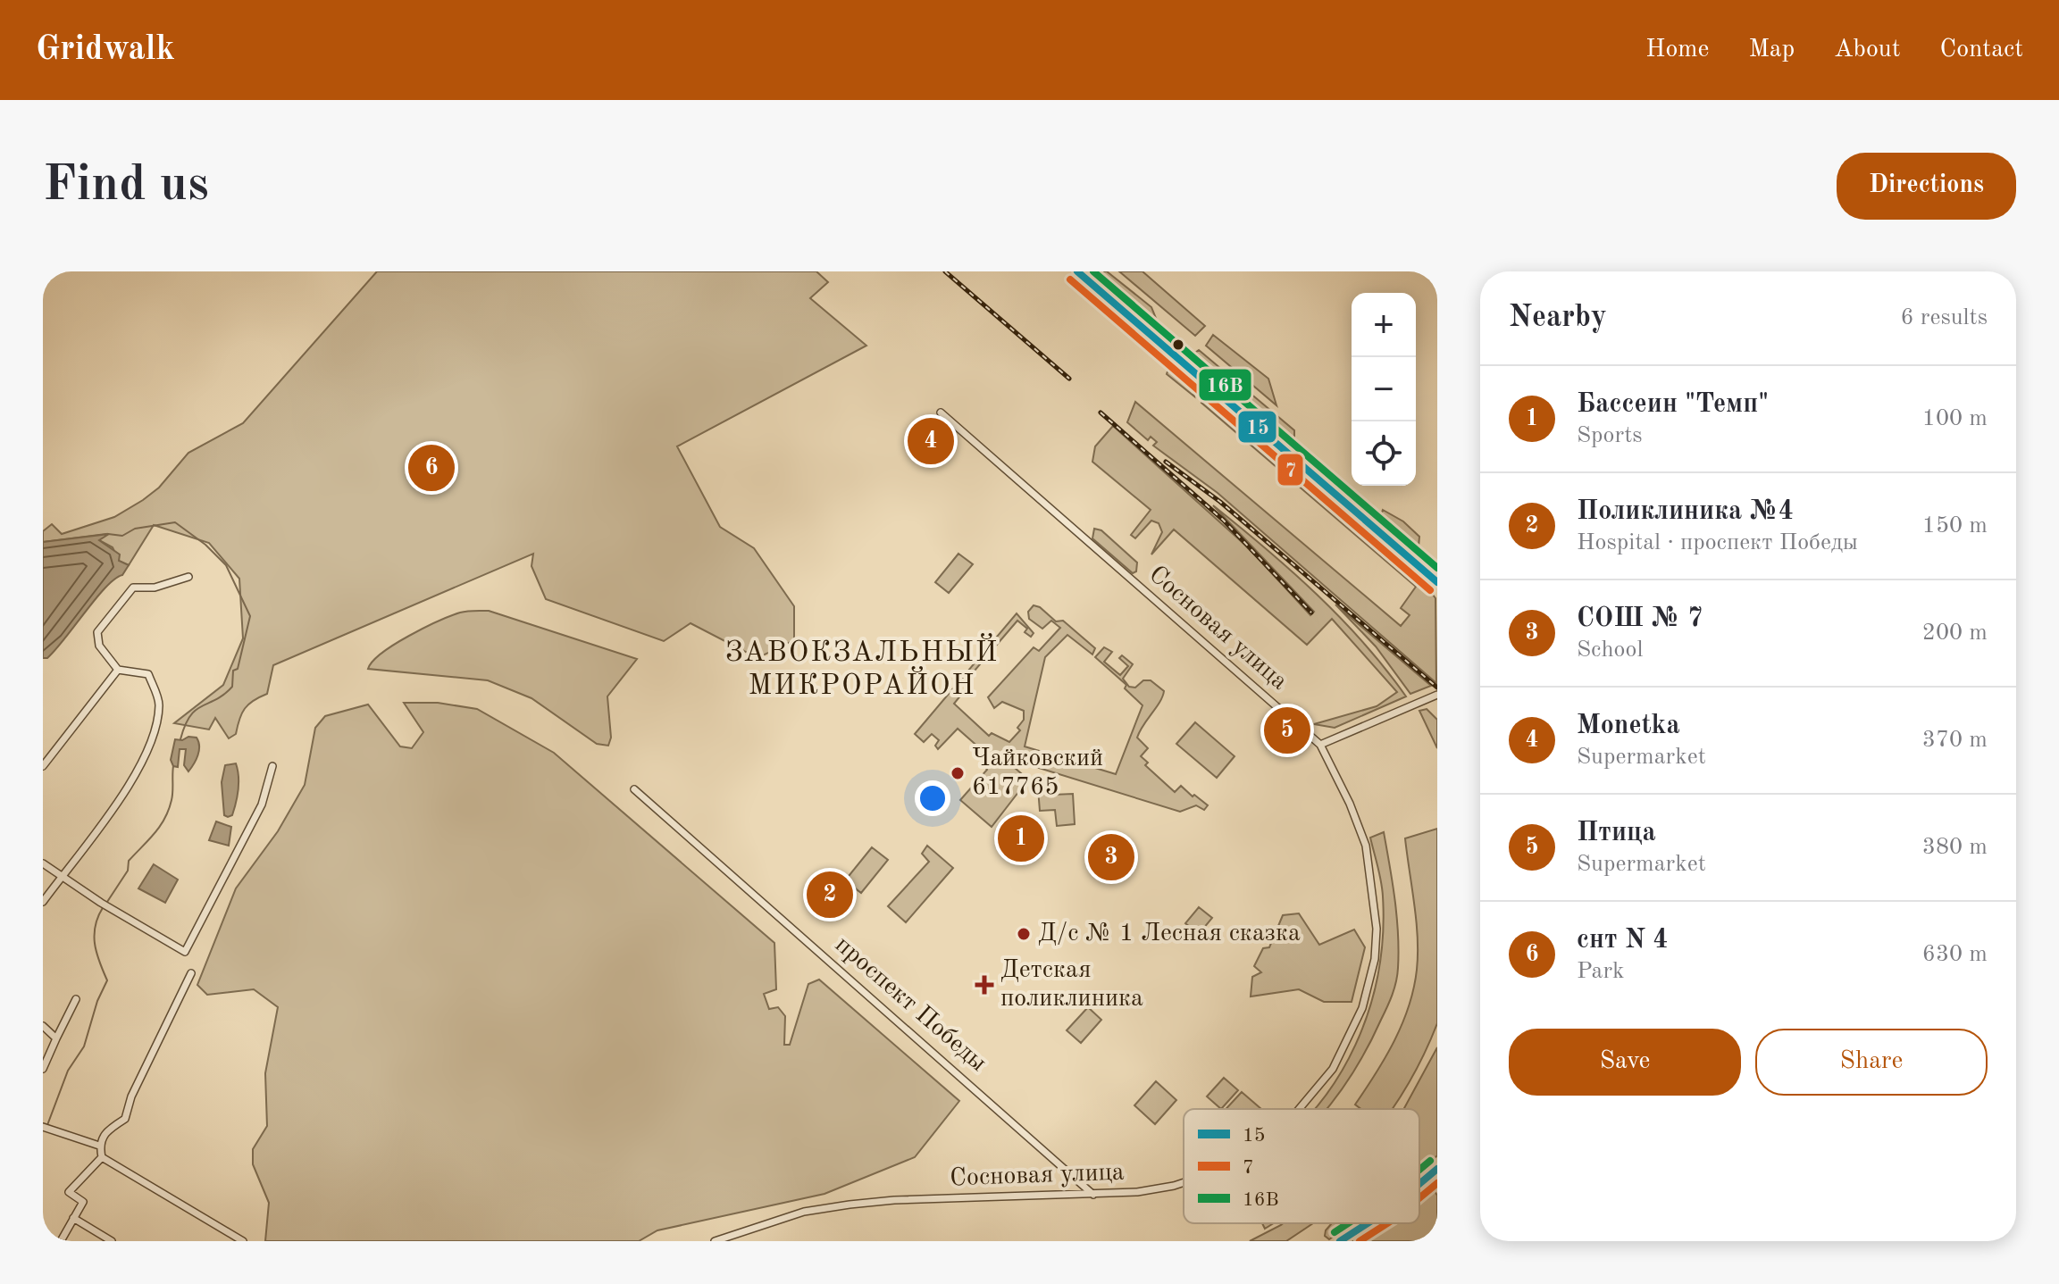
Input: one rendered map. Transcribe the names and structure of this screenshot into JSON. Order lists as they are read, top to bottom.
{
  "streets": {
    "street": ["Сосновая улица", "проспект Победы"]
  },
  "crossings": [
    ["Сосновая улица", "проспект Победы"]
  ],
  "districts": ["ЗАВОКЗАЛЬНЫЙ МИКРОРАЙОН"],
  "places": {
    "other": ["Чайковский 617765", "Д/с № 1 Лесная сказка"],
    "health": ["Детская поликлиника"]
  },
  "lines": ["transit line 15", "transit line 16В", "transit line 7"],
  "legend": ["15", "7", "16В"],
  "page": {
    "header": "Gridwalk",
    "nav": [
      "Home",
      "Map",
      "About",
      "Contact"
    ],
    "buttons": [
      "Directions",
      ["Save", "Share"]
    ],
    "title": "Find us",
    "heading": ["Nearby", "6 results"],
    "map_buttons": ["+", "−"],
    "list": [
      {
        "mark": "1",
        "name": "Бассеин \"Темп\"",
        "note": "Sports",
        "value": "100 m"
      },
      {
        "mark": "2",
        "name": "Поликлиника №4",
        "note": "Hospital · проспект Победы",
        "value": "150 m"
      },
      {
        "mark": "3",
        "name": "СОШ № 7",
        "note": "School",
        "value": "200 m"
      },
      {
        "mark": "4",
        "name": "Monetka",
        "note": "Supermarket",
        "value": "370 m"
      },
      {
        "mark": "5",
        "name": "Птица",
        "note": "Supermarket",
        "value": "380 m"
      },
      {
        "mark": "6",
        "name": "снт N 4",
        "note": "Park",
        "value": "630 m"
      }
    ],
    "pins": [
      "4",
      "6",
      "5",
      "1",
      "3",
      "2"
    ]
  }
}
